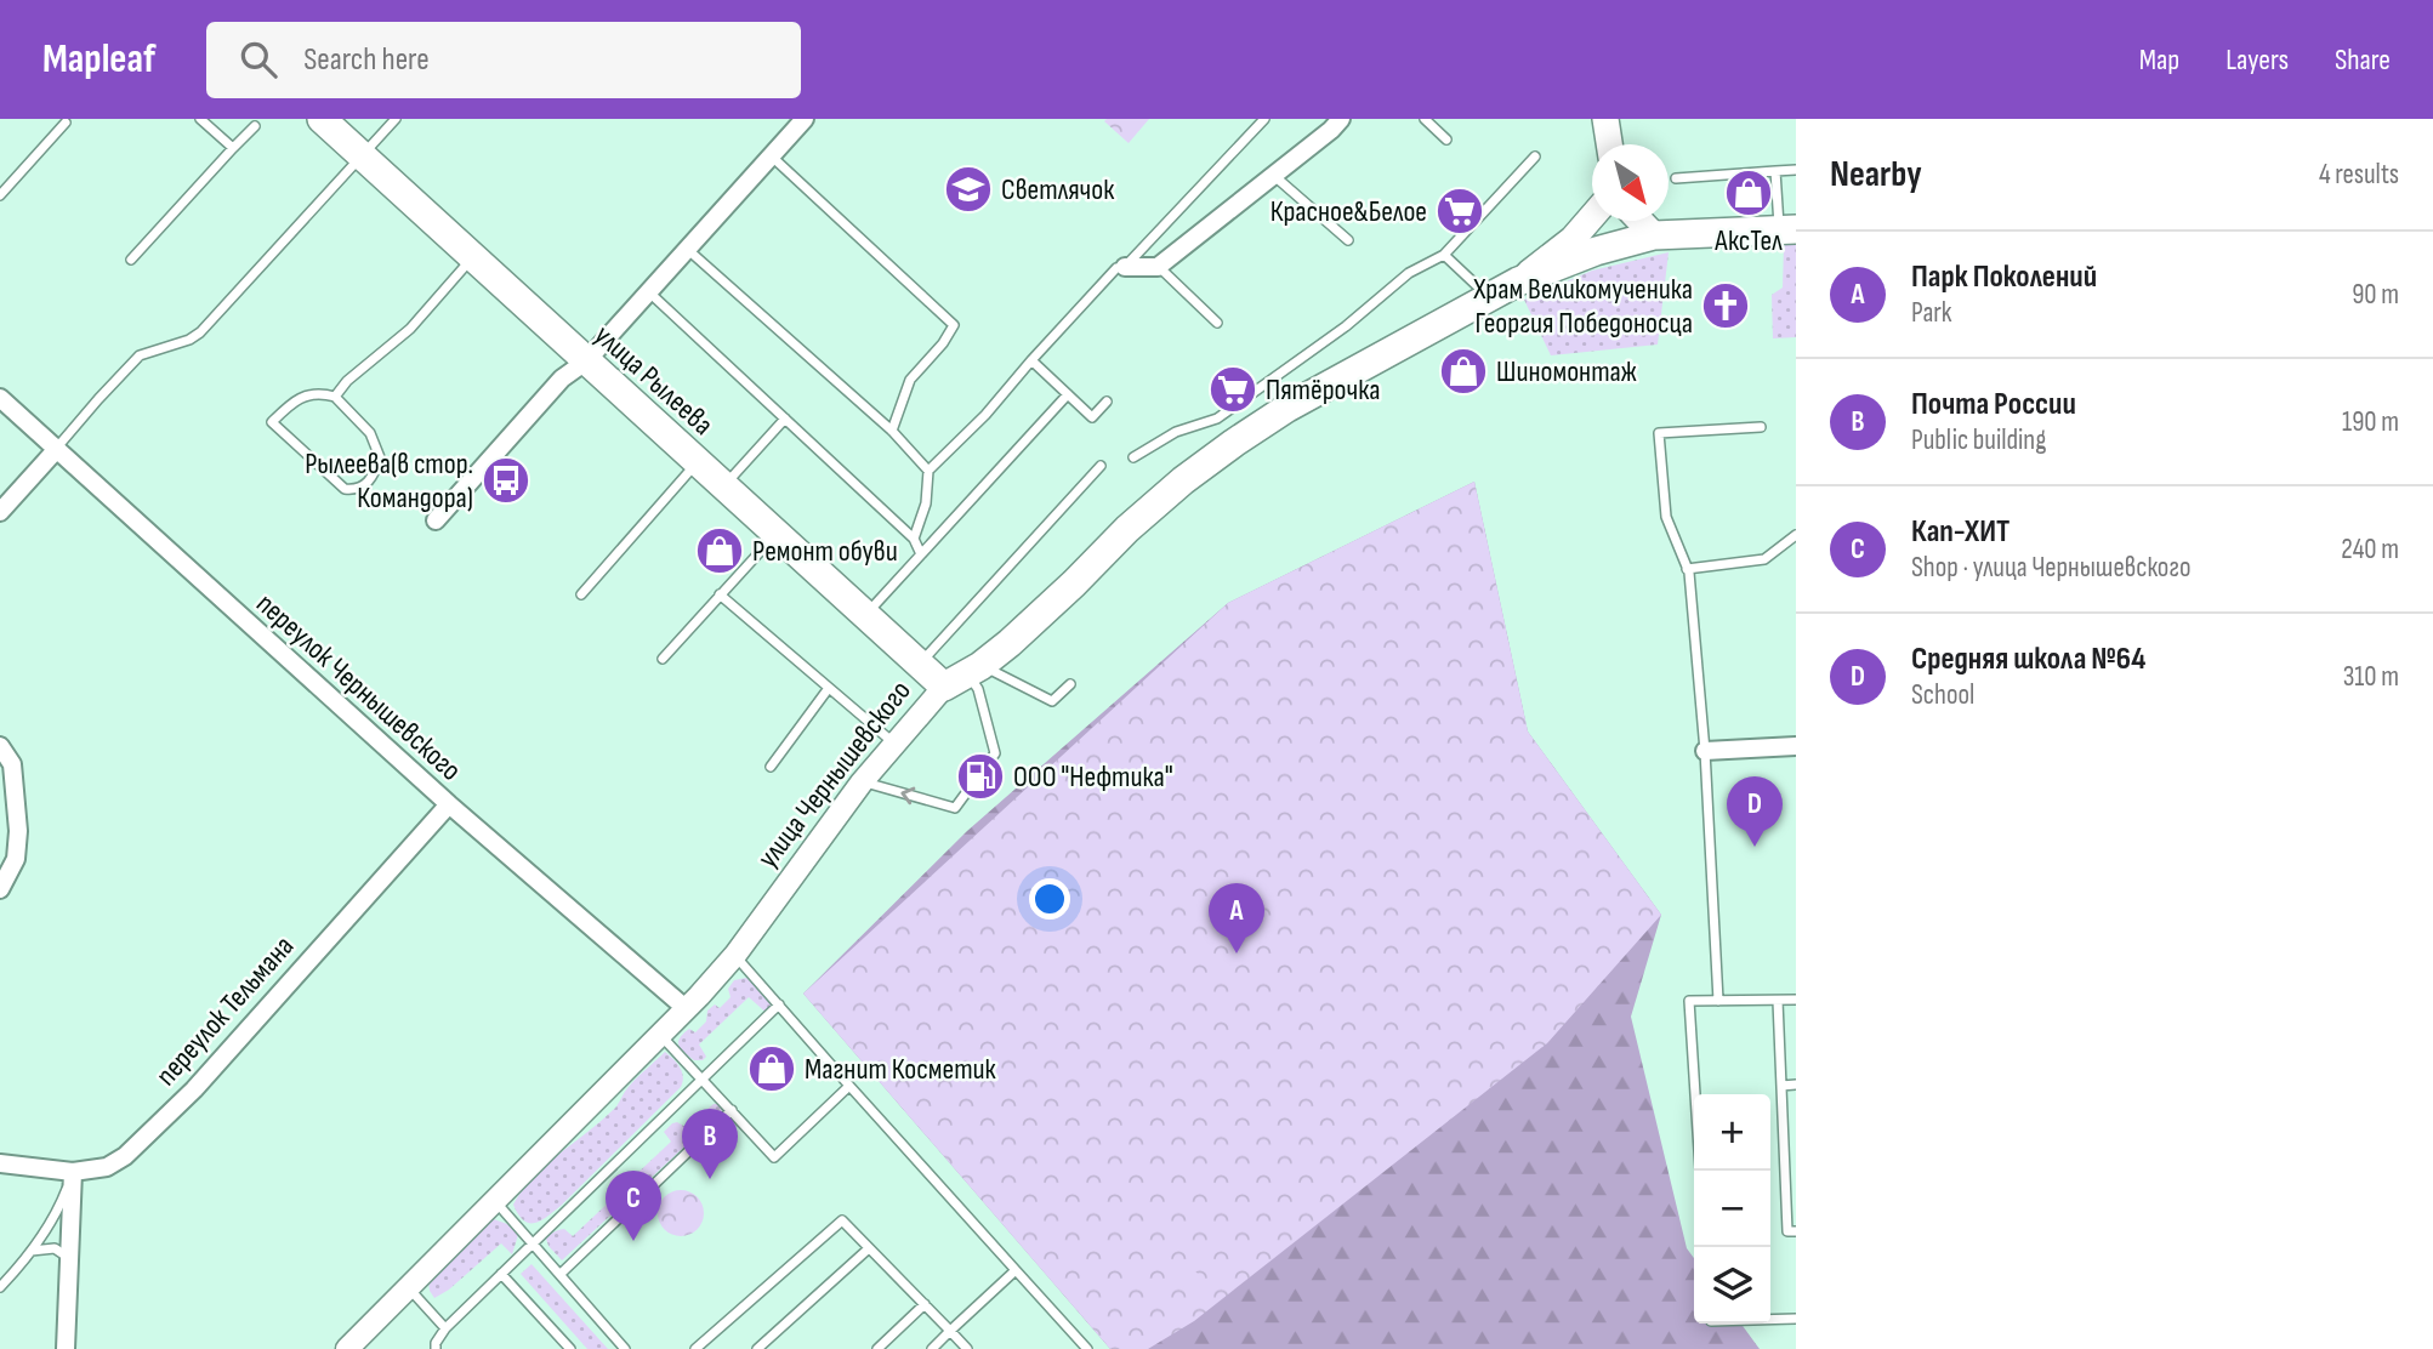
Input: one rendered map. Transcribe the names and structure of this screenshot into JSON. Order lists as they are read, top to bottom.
{
  "streets": {
    "main road": ["улица Рылеева", "улица Чернышевского"],
    "street": ["переулок Чернышевского", "переулок Тельмана"]
  },
  "crossings": [
    ["улица Рылеева", "улица Чернышевского"],
    ["переулок Чернышевского", "улица Чернышевского"],
    ["переулок Чернышевского", "переулок Тельмана"]
  ],
  "places": {
    "school or university": ["Светлячок"],
    "shop": [
      "АксТел",
      "Шиномонтаж",
      "Ремонт обуви",
      "Магнит Косметик"
    ],
    "supermarket": ["Красное&Белое", "Пятёрочка"],
    "church": ["Храм Великомученика Георгия Победоносца"],
    "bus stop": ["Рылеева(в стор. Командора)"],
    "fuel station": ["ООО \"Нефтика\""]
  },
  "north": "bottom right",
  "page": {
    "header": "Mapleaf",
    "search": "Search here",
    "nav": ["Map", "Layers", "Share"],
    "heading": ["Nearby", "4 results"],
    "list": [
      {
        "mark": "A",
        "name": "Парк Поколений",
        "note": "Park",
        "value": "90 m"
      },
      {
        "mark": "B",
        "name": "Почта России",
        "note": "Public building",
        "value": "190 m"
      },
      {
        "mark": "C",
        "name": "Кап-ХИТ",
        "note": "Shop · улица Чернышевского",
        "value": "240 m"
      },
      {
        "mark": "D",
        "name": "Средняя школа №64",
        "note": "School",
        "value": "310 m"
      }
    ],
    "pins": [
      "D",
      "A",
      "B",
      "C"
    ],
    "map_buttons": ["+", "−"]
  }
}
